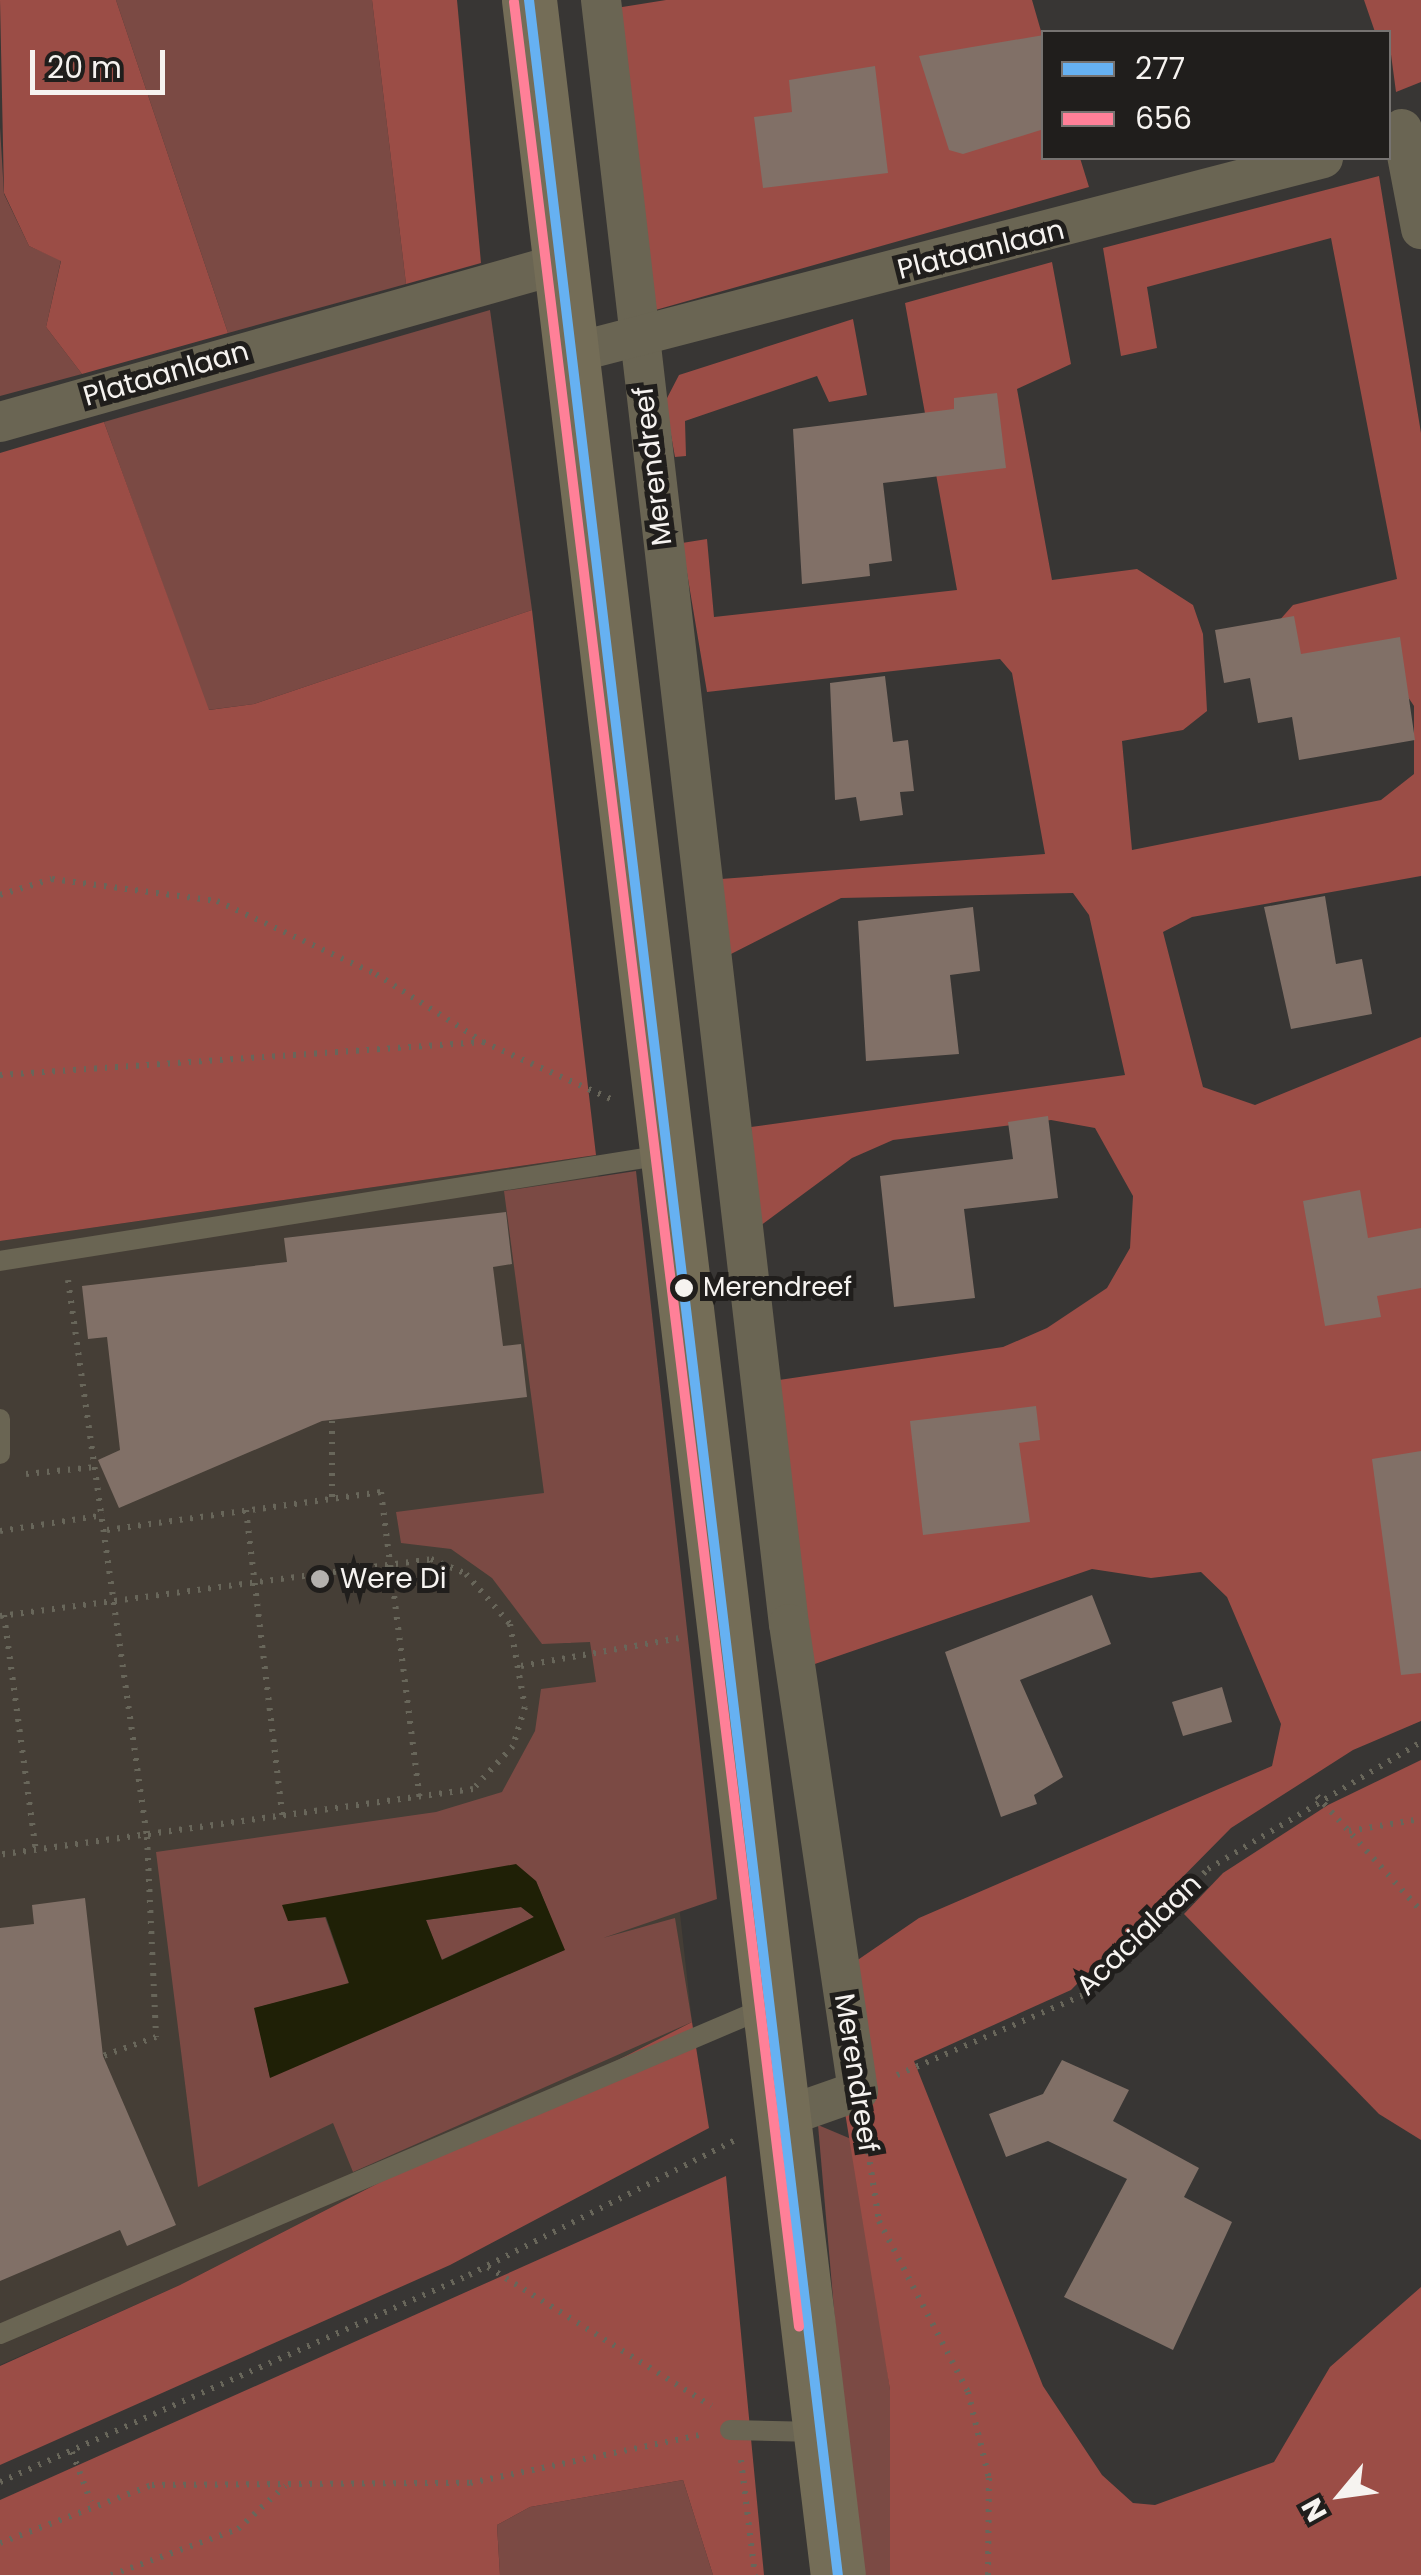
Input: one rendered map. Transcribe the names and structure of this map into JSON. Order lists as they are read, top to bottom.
{
  "streets": {
    "street": ["Plataanlaan", "Merendreef"],
    "path": ["Acacialaan"]
  },
  "crossings": [
    ["Plataanlaan", "Merendreef"],
    ["Merendreef", "Acacialaan"]
  ],
  "places": ["Merendreef", "Were Di"],
  "lines": ["transit line 277", "transit line 656"],
  "legend": ["277", "656"],
  "scale_bar": "20 m",
  "north": "bottom left"
}
